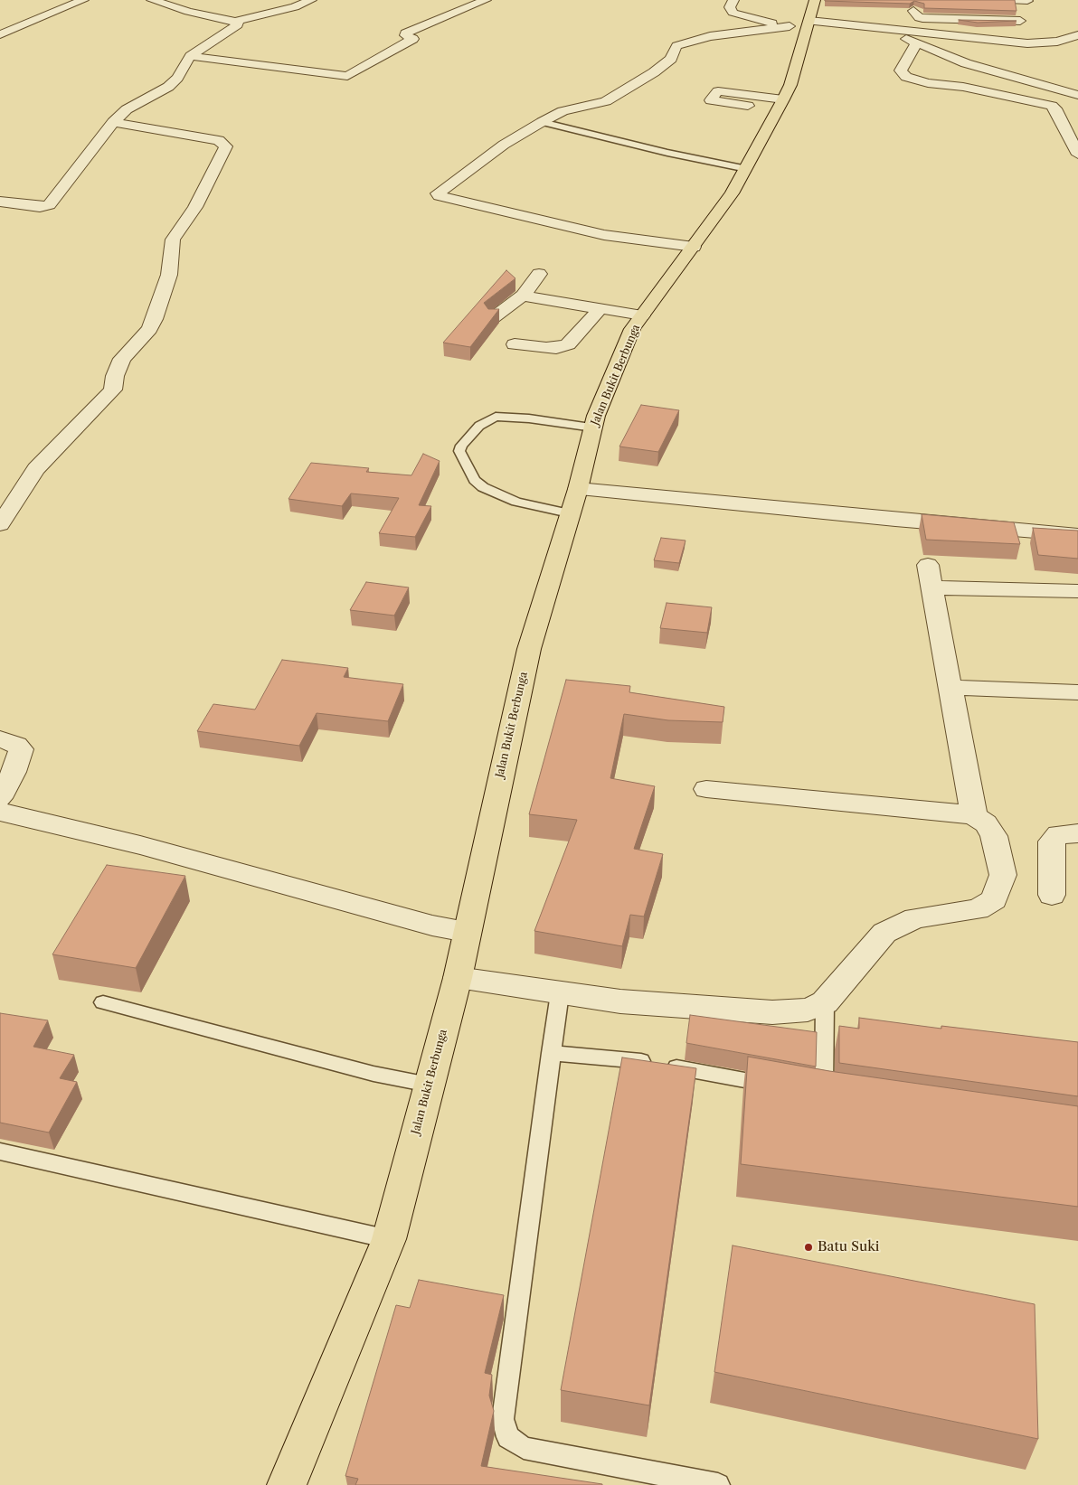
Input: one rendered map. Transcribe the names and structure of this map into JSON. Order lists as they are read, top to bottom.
{
  "streets": {
    "main road": ["Jalan Bukit Berbunga"]
  },
  "places": ["Batu Suki"]
}
